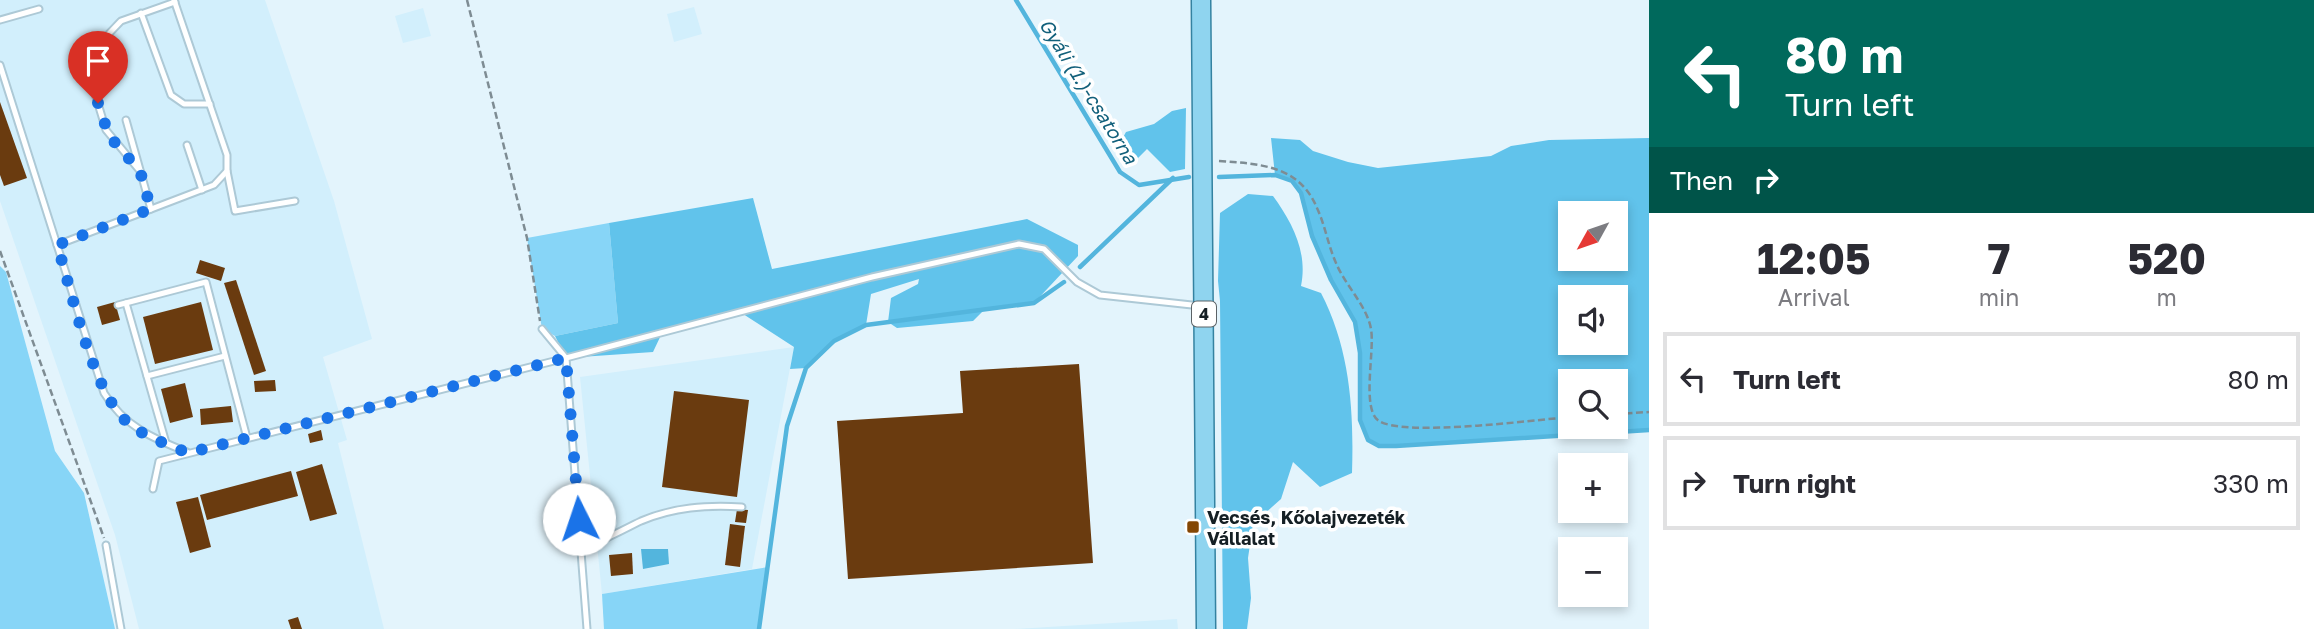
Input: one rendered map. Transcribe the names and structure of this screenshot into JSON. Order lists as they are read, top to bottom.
{
  "streets": {
    "main road": ["4"]
  },
  "water": ["Gyáli (1.)-csatorna"],
  "places": {
    "transit": ["Vecsés, Kőolajvezeték Vállalat"]
  },
  "north": "bottom left",
  "page": {
    "turn": ["80 m", "Turn left"],
    "then": "Then",
    "map_buttons": ["+", "−"],
    "eta": [
      "12:05",
      "Arrival",
      "7",
      "min",
      "520",
      "m"
    ],
    "list": [
      {
        "name": "Turn left",
        "value": "80 m"
      },
      {
        "name": "Turn right",
        "value": "330 m"
      }
    ]
  }
}
